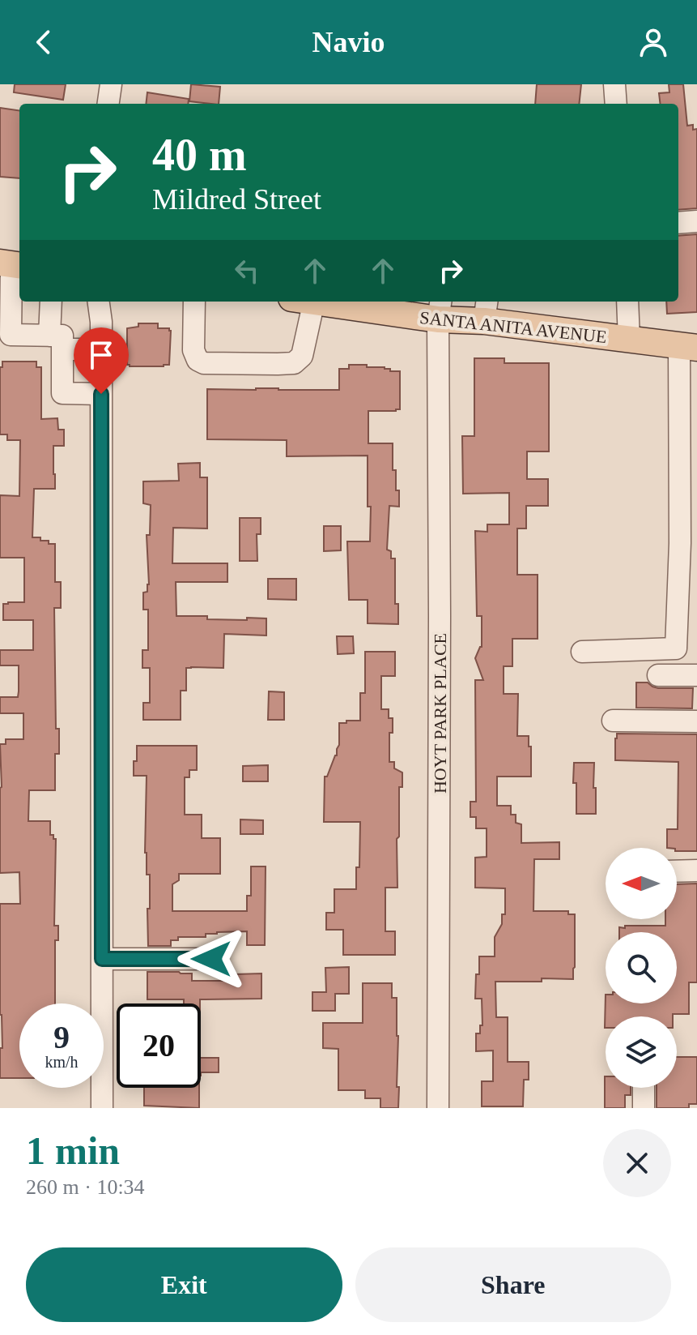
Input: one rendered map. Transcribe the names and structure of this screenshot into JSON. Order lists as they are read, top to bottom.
{
  "streets": {
    "main road": ["SANTA ANITA AVENUE"],
    "street": ["HOYT PARK PLACE"]
  },
  "crossings": [
    ["SANTA ANITA AVENUE", "HOYT PARK PLACE"]
  ],
  "north": "left",
  "page": {
    "header": "Navio",
    "turn": ["40 m", "Mildred Street"],
    "speed": "9 km/h",
    "limit": "20",
    "heading": ["1 min", "260 m · 10:34"],
    "buttons": ["Exit", "Share"]
  }
}
